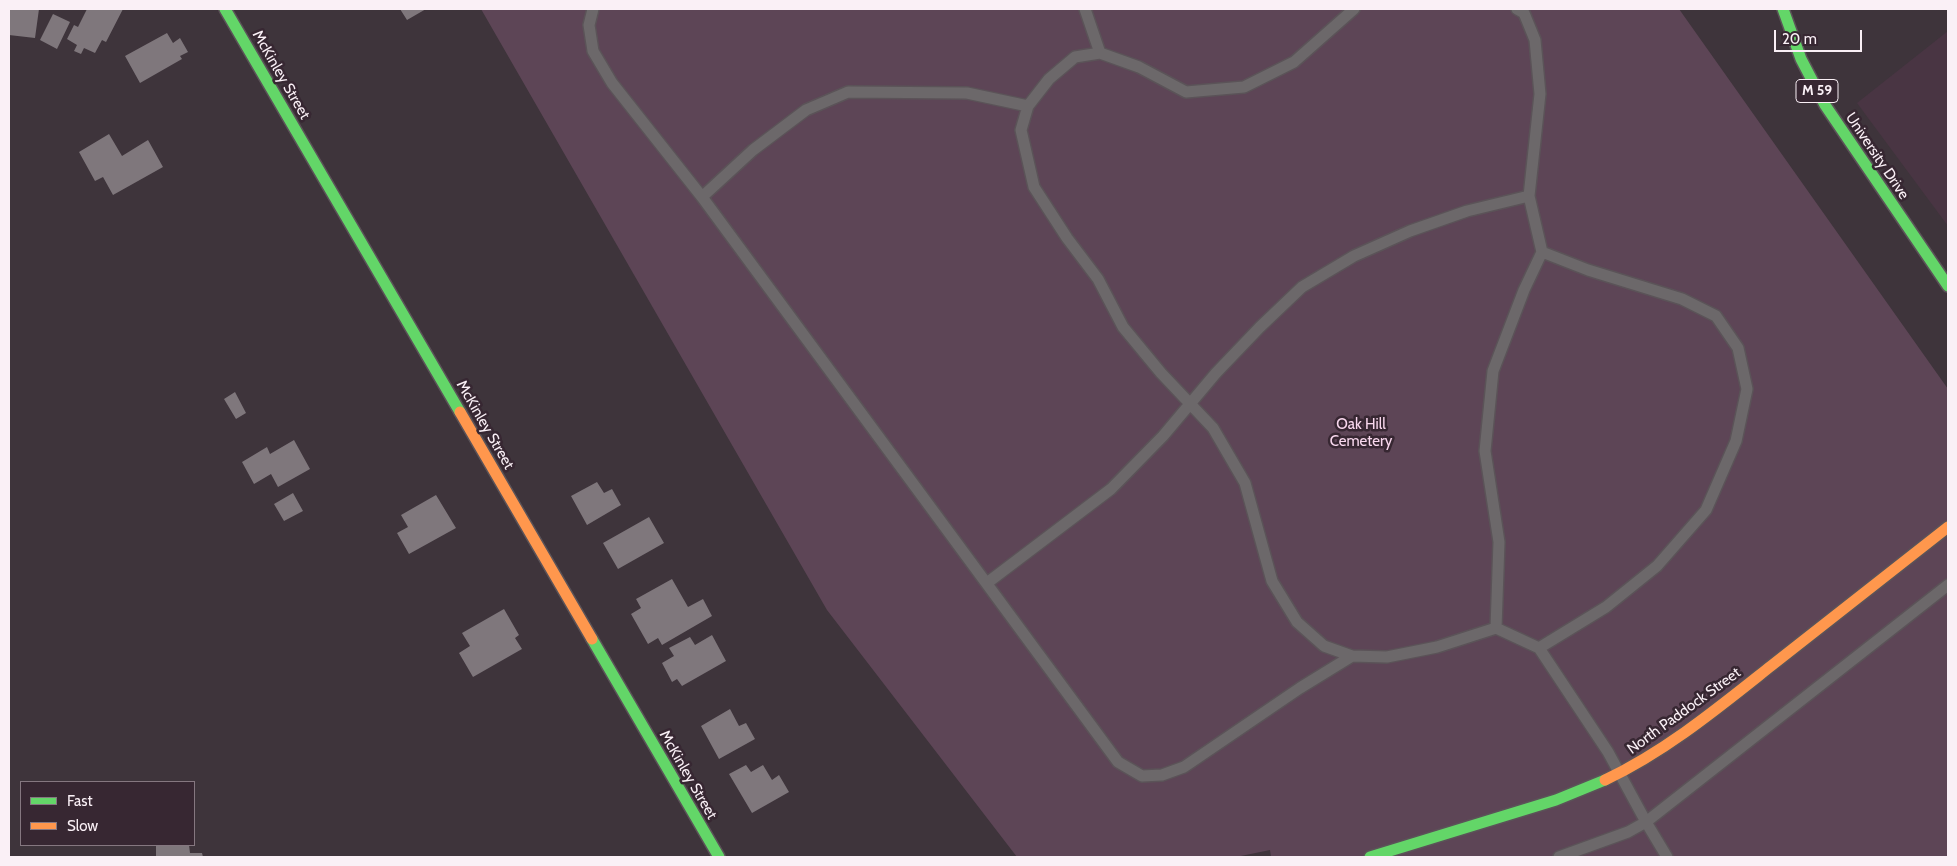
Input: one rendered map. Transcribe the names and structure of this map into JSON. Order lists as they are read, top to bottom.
{
  "streets": {
    "main road": [
      "McKinley Street",
      "M 59",
      "University Drive",
      "North Paddock Street"
    ]
  },
  "parks": ["Oak Hill Cemetery"],
  "legend": ["Fast", "Slow"],
  "scale_bar": "20 m"
}
